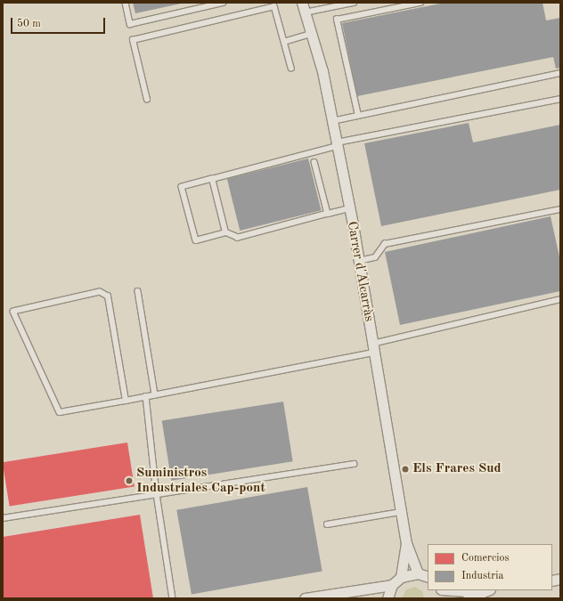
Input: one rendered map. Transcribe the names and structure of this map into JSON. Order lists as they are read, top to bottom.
{
  "streets": {
    "street": ["Carrer d'Alcarràs"]
  },
  "places": ["Els Frares Sud", "Suministros Industriales Cap-pont"],
  "legend": ["Comercios", "Industria"],
  "scale_bar": "50 m"
}
